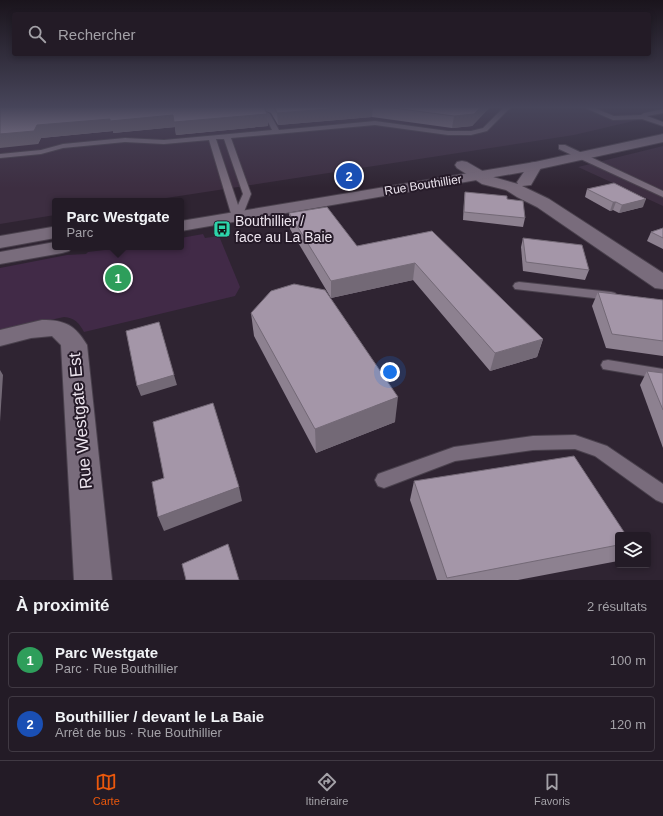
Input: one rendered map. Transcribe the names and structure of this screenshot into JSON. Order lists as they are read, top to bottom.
{
  "streets": {
    "street": ["Rue Bouthillier", "Rue Westgate Est"]
  },
  "places": {
    "bus stop": ["Bouthillier / face au La Baie"]
  },
  "page": {
    "search": "Rechercher",
    "pins": ["2", "1"],
    "popup": ["Parc Westgate", "Parc"],
    "heading": ["À proximité", "2 résultats"],
    "list": [
      {
        "mark": "1",
        "name": "Parc Westgate",
        "note": "Parc · Rue Bouthillier",
        "value": "100 m"
      },
      {
        "mark": "2",
        "name": "Bouthillier / devant le La Baie",
        "note": "Arrêt de bus · Rue Bouthillier",
        "value": "120 m"
      }
    ],
    "nav": ["Carte", "Itinéraire", "Favoris"]
  }
}
